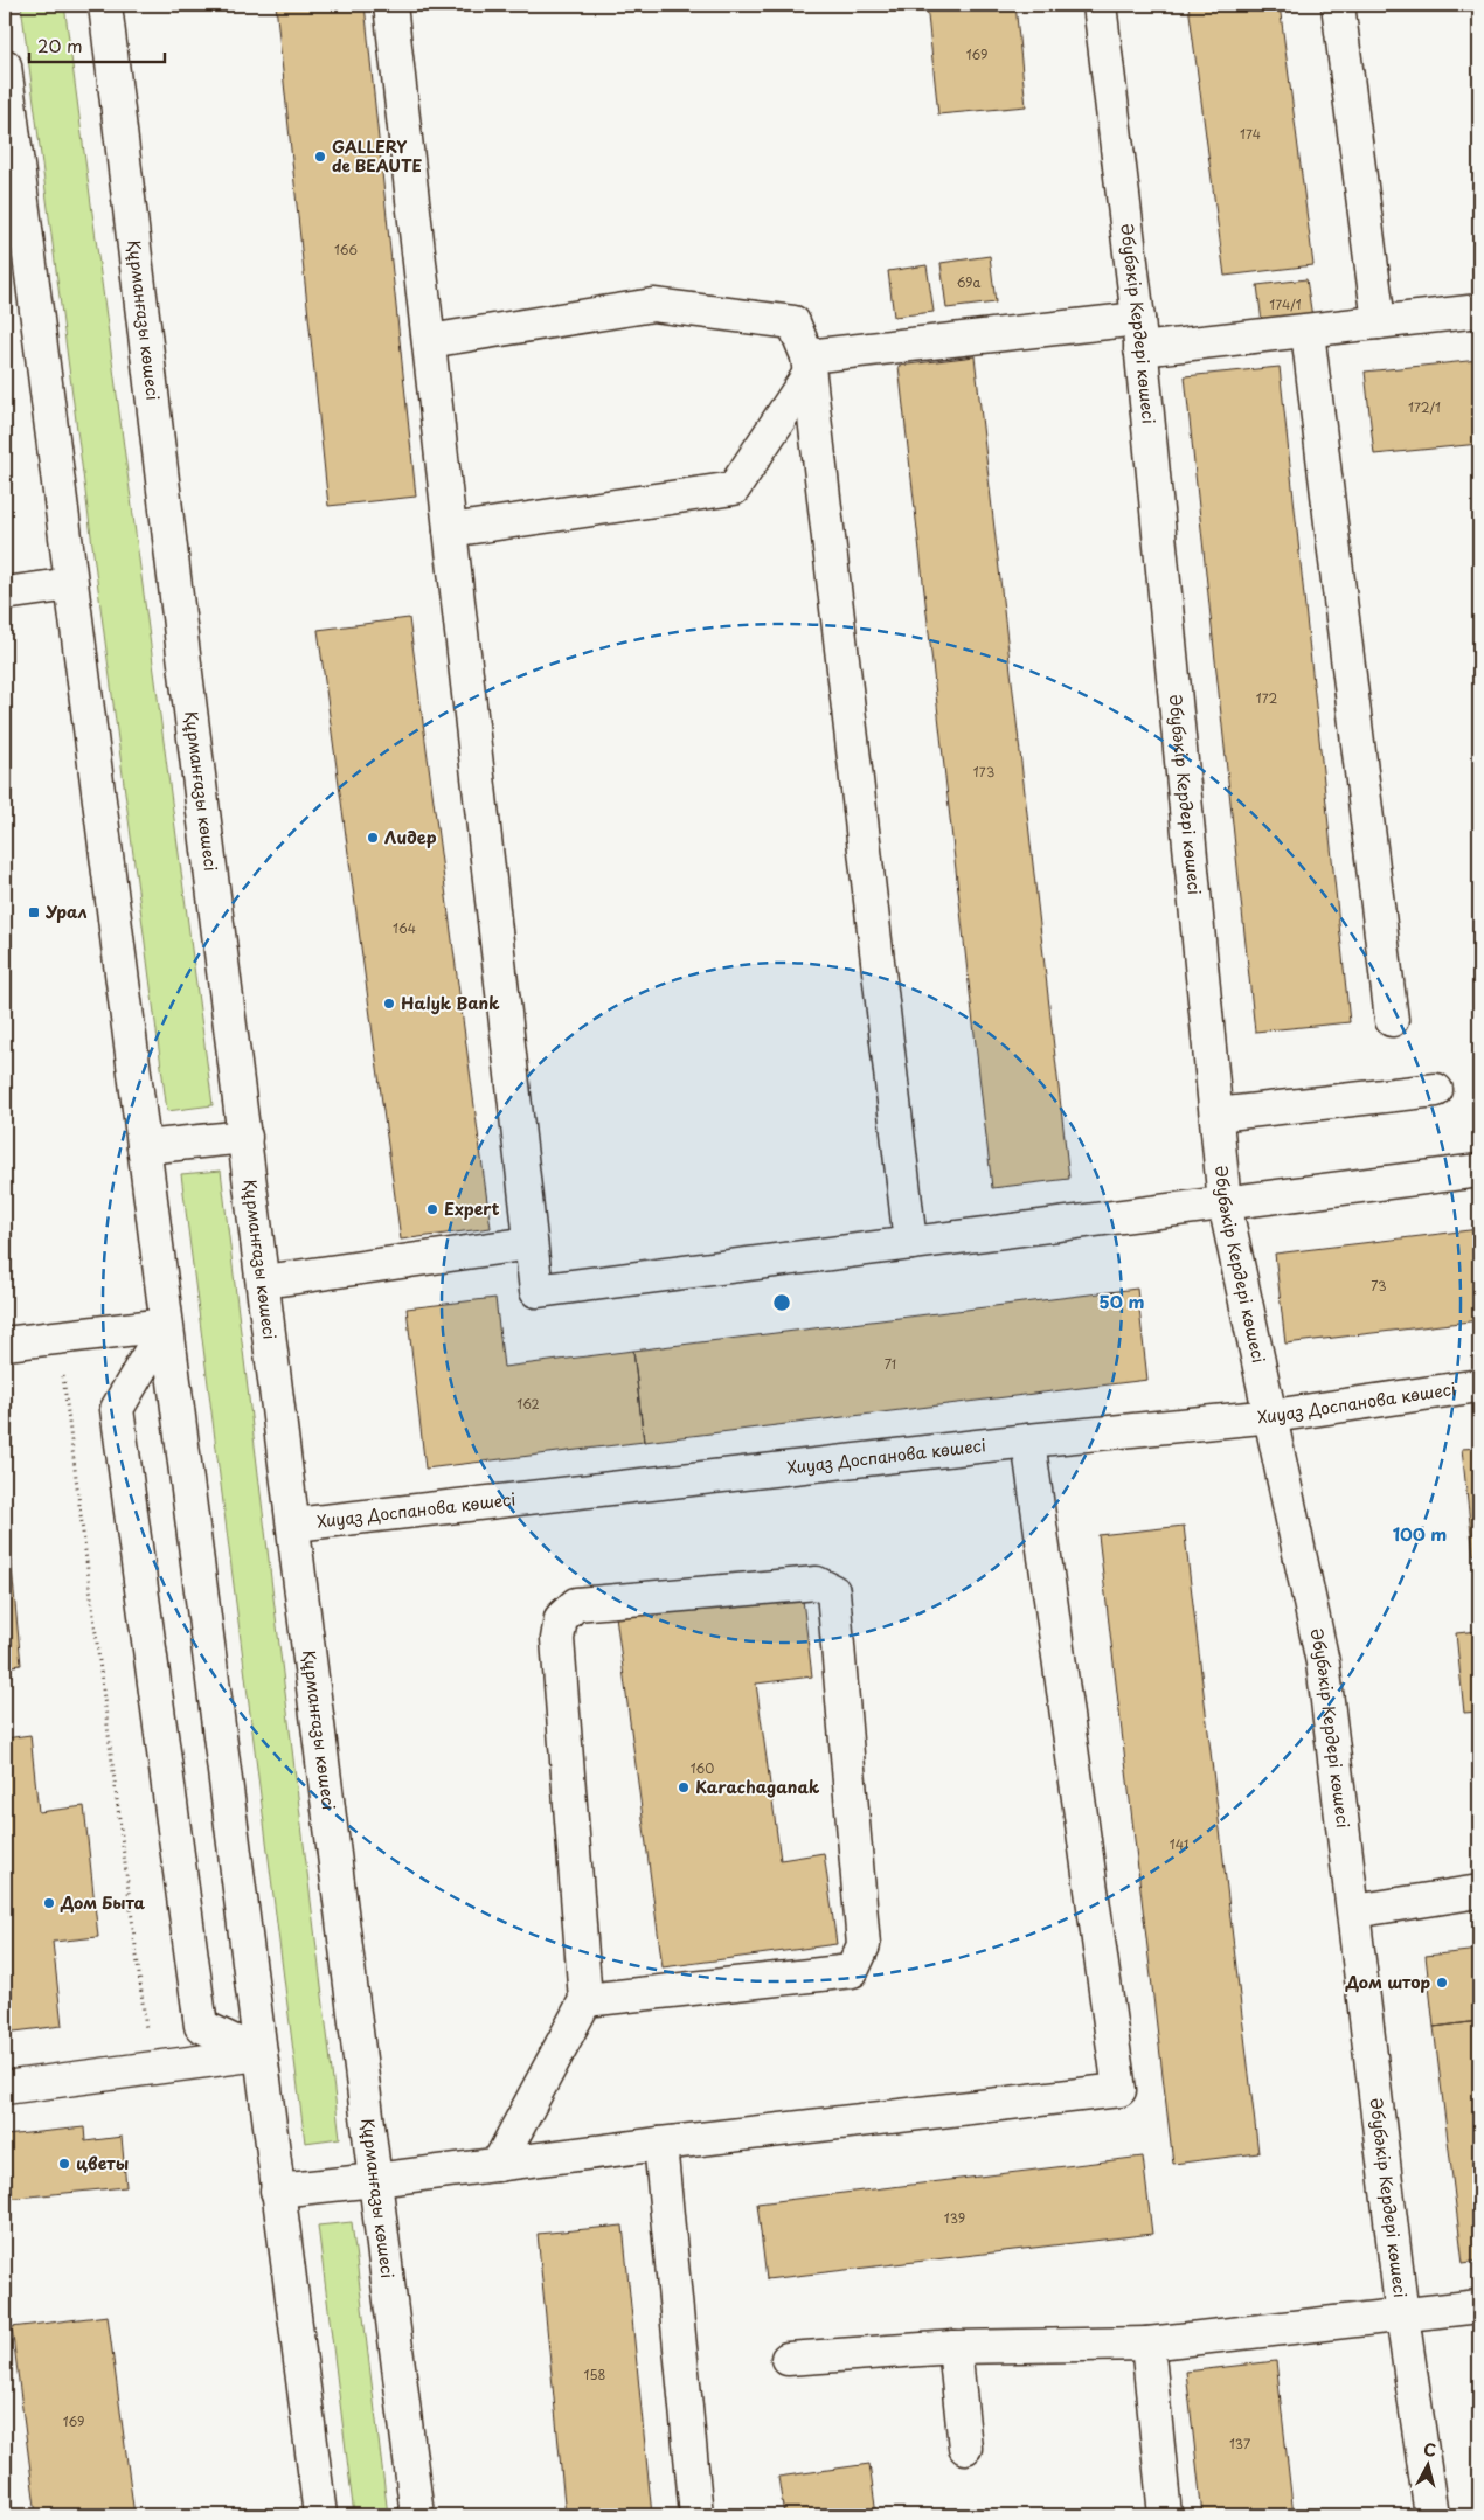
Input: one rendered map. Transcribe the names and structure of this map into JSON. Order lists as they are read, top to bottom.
{
  "streets": {
    "street": ["Құрманғазы көшесі", "Әбубәкір Кердері көшесі", "Хиуаз Доспанова көшесі"]
  },
  "crossings": [
    ["Құрманғазы көшесі", "Хиуаз Доспанова көшесі"],
    ["Әбубәкір Кердері көшесі", "Хиуаз Доспанова көшесі"]
  ],
  "places": {
    "other": [
      "GALLERY de BEAUTE",
      "Лидер",
      "Halyk Bank",
      "Expert",
      "Karachaganak",
      "Дом Быта",
      "Дом штор",
      "цветы"
    ],
    "transit": ["Урал"]
  },
  "house_numbers": [
    "169",
    "174",
    "166",
    "69а",
    "174/1",
    "172/1",
    "172",
    "173",
    "164",
    "73",
    "71",
    "162",
    "160",
    "141",
    "139",
    "158",
    "169",
    "137"
  ],
  "scale_bar": "20 m",
  "north": "top",
  "rings": ["50 m", "100 m"]
}
